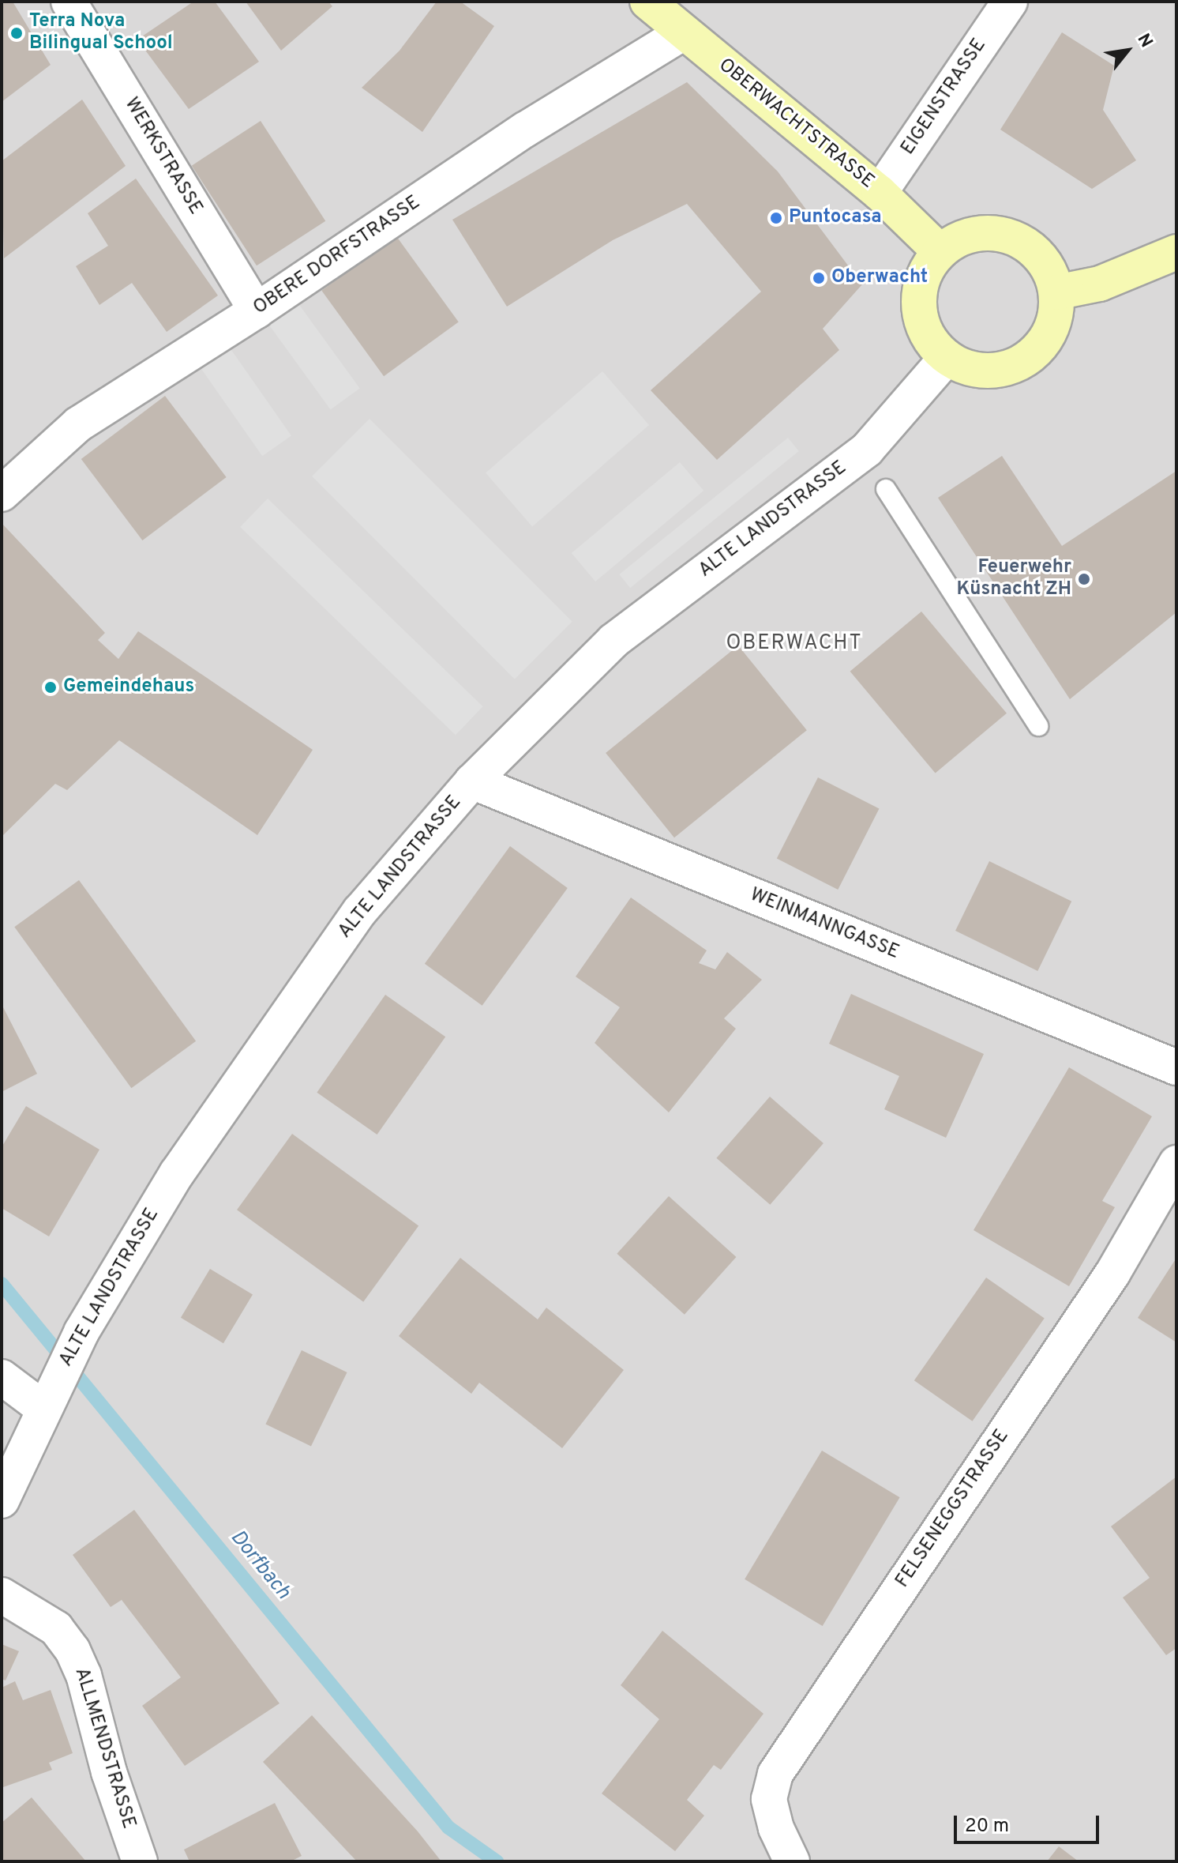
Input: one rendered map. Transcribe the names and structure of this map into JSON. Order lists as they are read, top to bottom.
{
  "streets": {
    "main road": ["OBERWACHTSTRASSE"],
    "street": [
      "EIGENSTRASSE",
      "WERKSTRASSE",
      "OBERE DORFSTRASSE",
      "ALTE LANDSTRASSE",
      "WEINMANNGASSE",
      "FELSENEGGSTRASSE",
      "ALLMENDSTRASSE"
    ]
  },
  "crossings": [
    ["EIGENSTRASSE", "OBERWACHTSTRASSE"],
    ["OBERWACHTSTRASSE", "OBERE DORFSTRASSE"],
    ["OBERWACHTSTRASSE", "ALTE LANDSTRASSE"],
    ["WERKSTRASSE", "OBERE DORFSTRASSE"],
    ["ALTE LANDSTRASSE", "WEINMANNGASSE"]
  ],
  "districts": ["OBERWACHT"],
  "water": ["Dorfbach"],
  "places": [
    "Terra Nova Bilingual School",
    "Puntocasa",
    "Oberwacht",
    "Feuerwehr Küsnacht ZH",
    "Gemeindehaus"
  ],
  "scale_bar": "20 m",
  "north": "top right"
}
